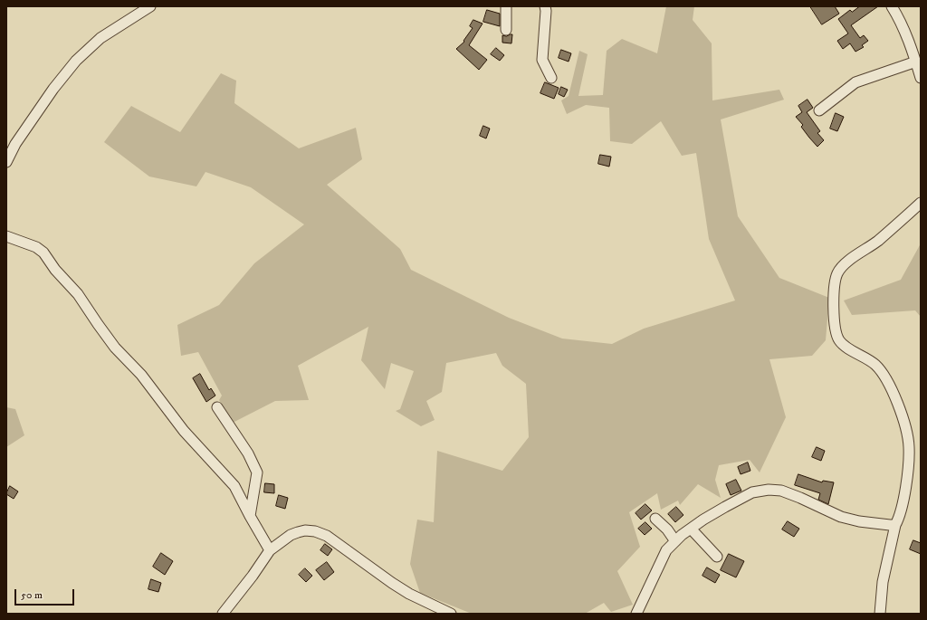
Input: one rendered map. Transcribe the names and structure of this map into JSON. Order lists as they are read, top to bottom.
{
  "scale_bar": "50 m"
}
